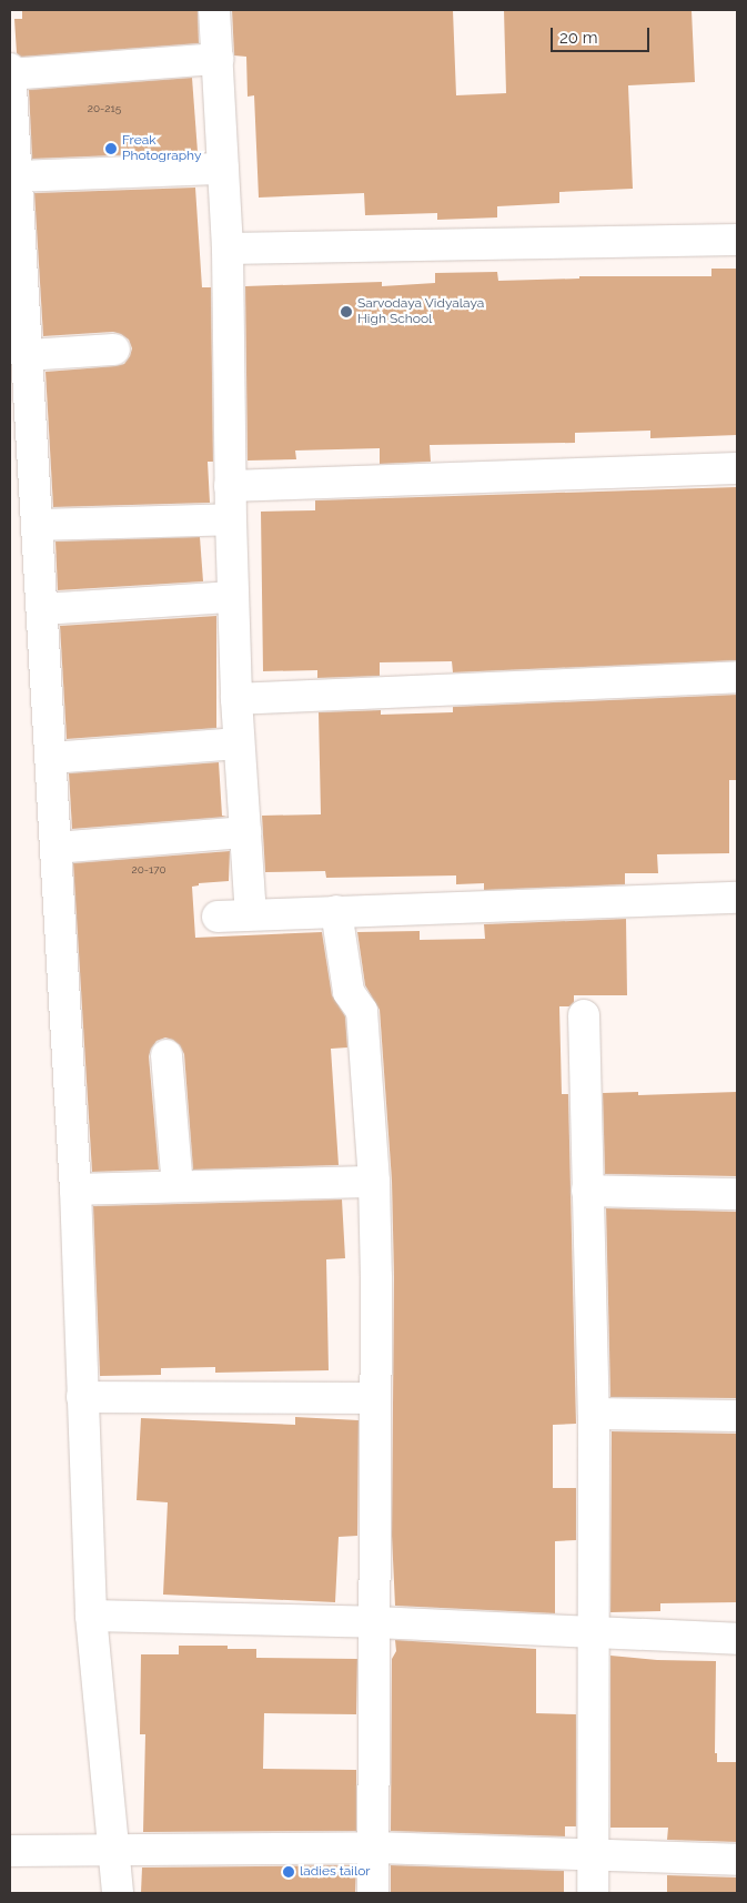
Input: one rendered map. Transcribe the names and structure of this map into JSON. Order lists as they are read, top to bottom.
{
  "places": ["Freak Photography", "Sarvodaya Vidyalaya High School", "ladies tailor"],
  "house_numbers": ["20-215", "20-170"],
  "scale_bar": "20 m"
}
